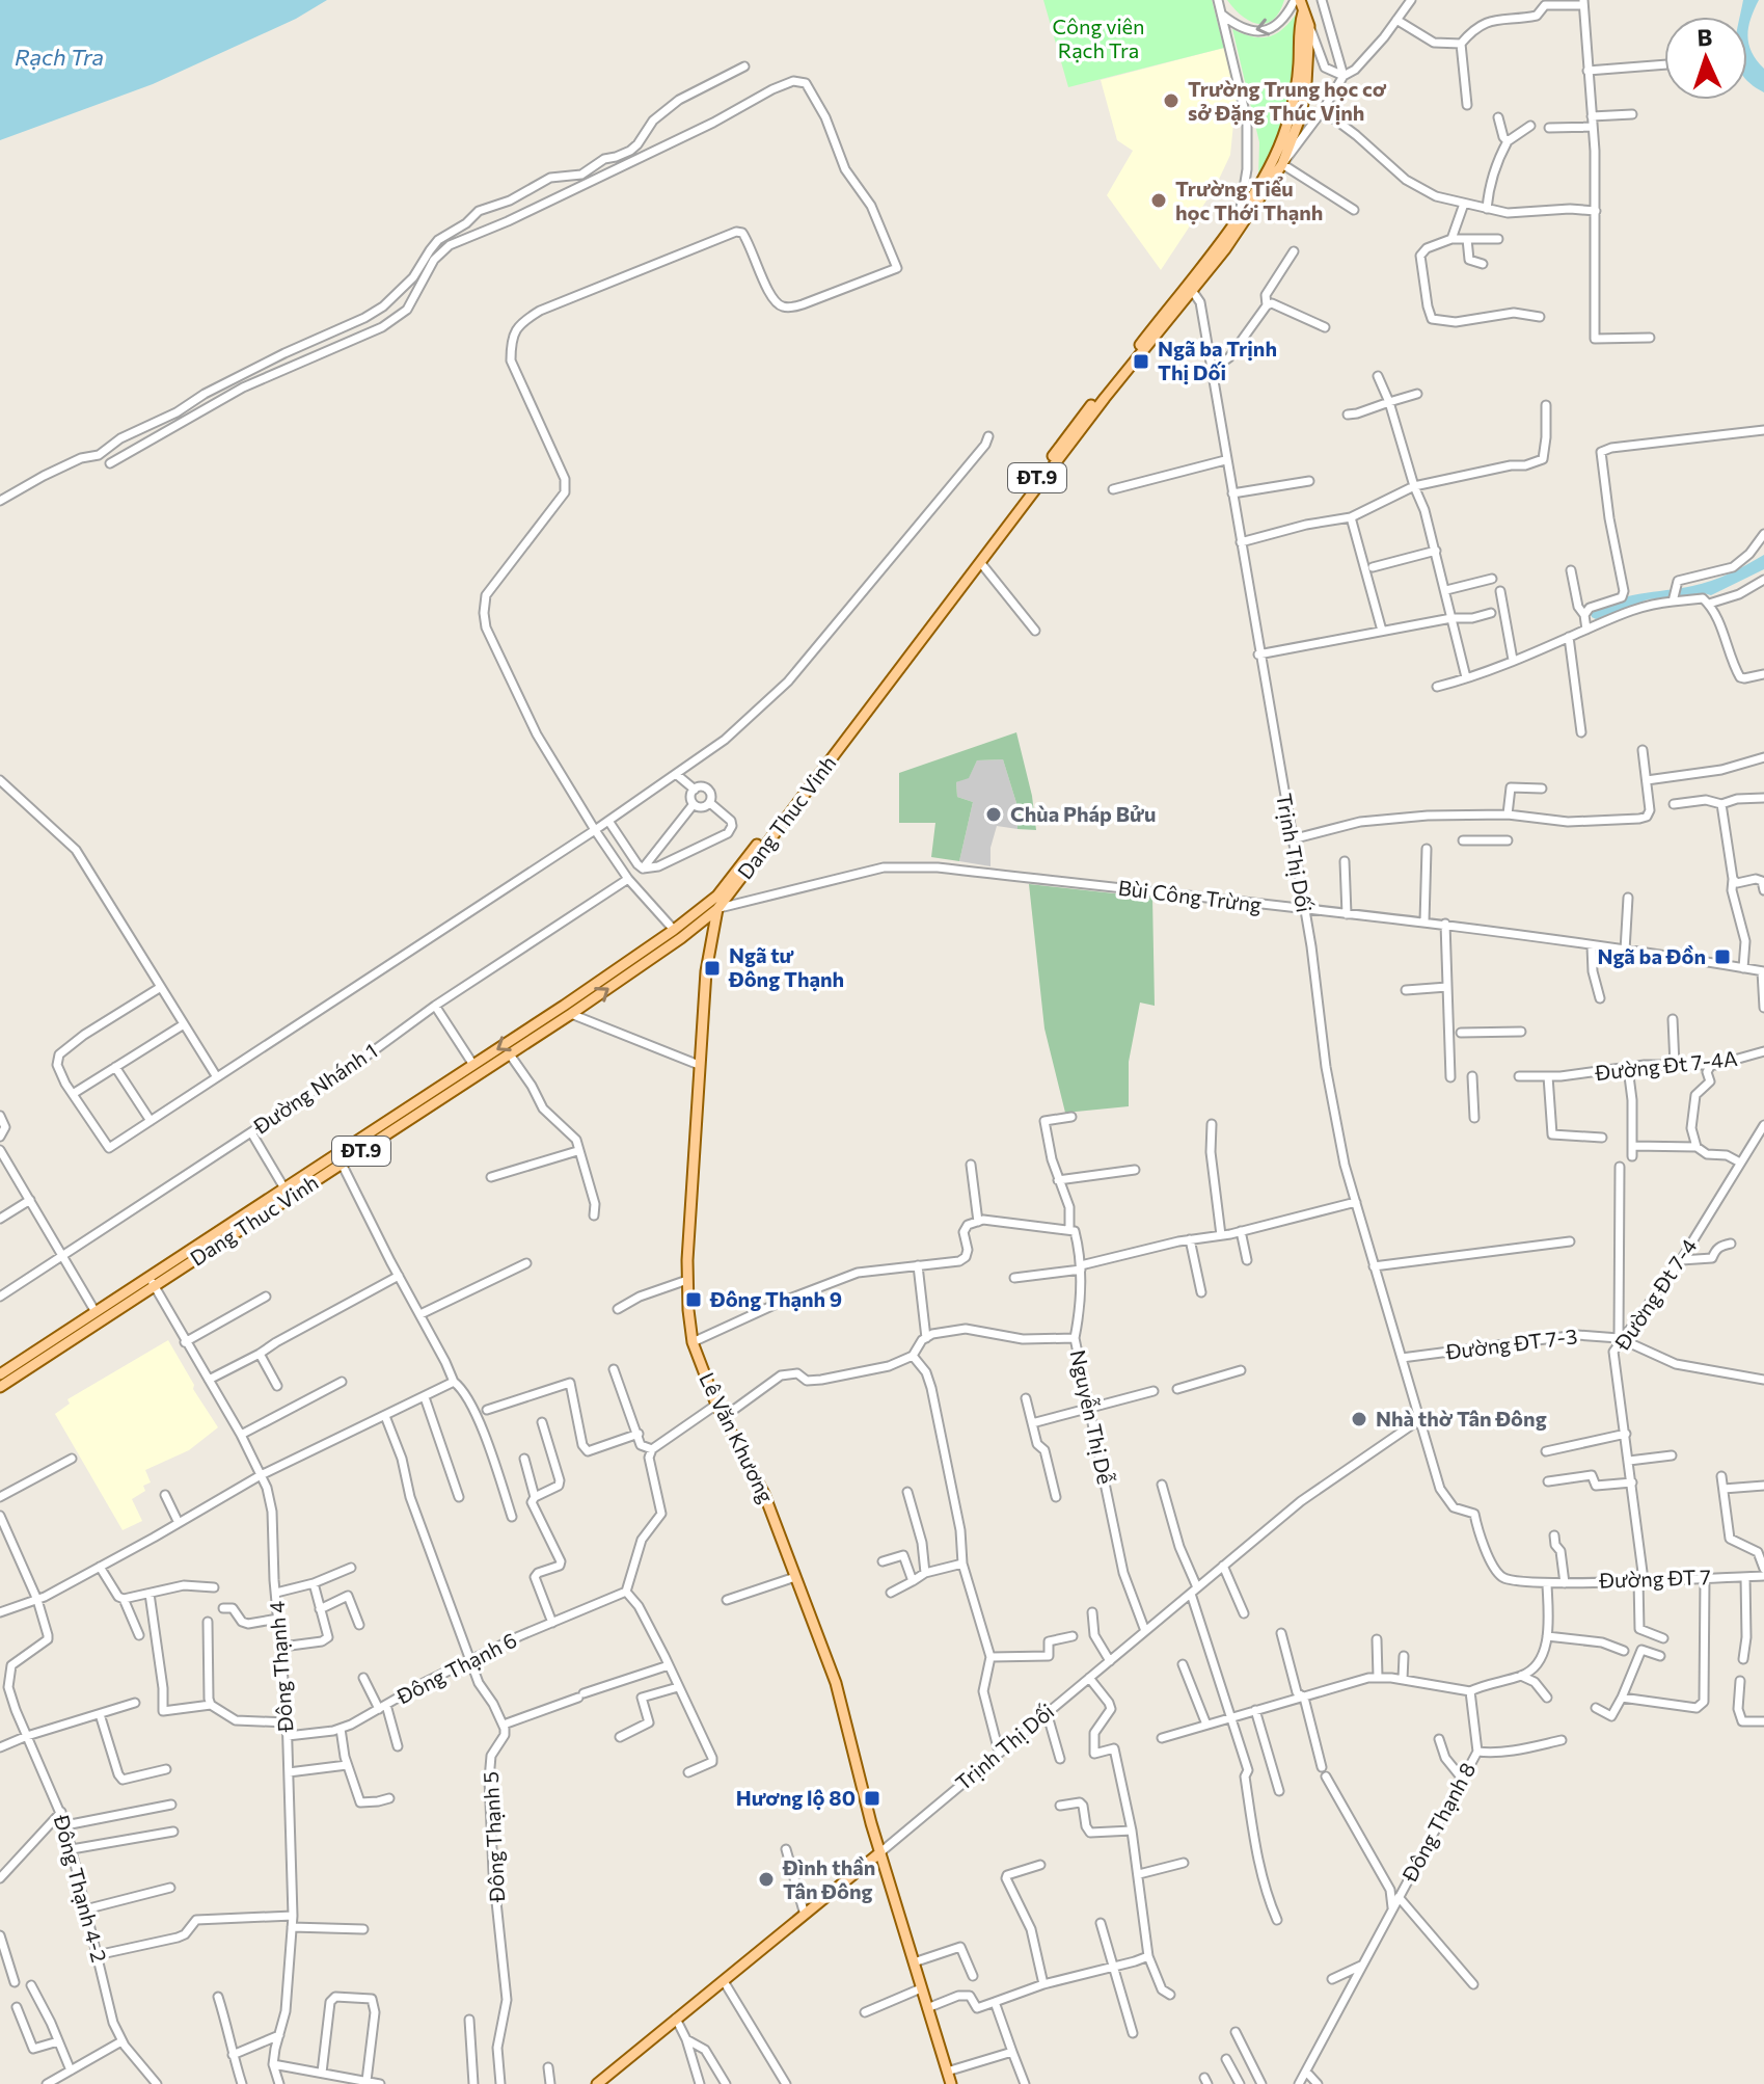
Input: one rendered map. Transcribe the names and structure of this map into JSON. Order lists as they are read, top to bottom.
{
  "streets": {
    "main road": [
      "ĐT.9",
      "Dang Thuc Vinh",
      "Trịnh Thị Dối",
      "Lê Văn Khương"
    ],
    "street": [
      "Bùi Công Trừng",
      "Đường Đt 7-4A",
      "Đường Nhánh 1",
      "Đường Đt 7-4",
      "Đường ĐT 7-3",
      "Nguyễn Thị Dễ",
      "Đường ĐT 7",
      "Đông Thạnh 4",
      "Đông Thạnh 6",
      "Đông Thạnh 8",
      "Đông Thạnh 5",
      "Đông Thạnh 4-2"
    ]
  },
  "crossings": [
    ["Dang Thuc Vinh", "Trịnh Thị Dối"],
    ["Dang Thuc Vinh", "Bùi Công Trừng"],
    ["Dang Thuc Vinh", "Lê Văn Khương"],
    ["Dang Thuc Vinh", "Đông Thạnh 4"],
    ["Trịnh Thị Dối", "Bùi Công Trừng"],
    ["Trịnh Thị Dối", "Đường ĐT 7-3"],
    ["Trịnh Thị Dối", "Nguyễn Thị Dễ"],
    ["Trịnh Thị Dối", "Lê Văn Khương"],
    ["Trịnh Thị Dối", "Đường ĐT 7"],
    ["Bùi Công Trừng", "Lê Văn Khương"],
    ["Đường Đt 7-4", "Đường ĐT 7-3"],
    ["Đường Đt 7-4", "Đường ĐT 7"],
    ["Đông Thạnh 4", "Đông Thạnh 6"]
  ],
  "water": ["Rạch Tra"],
  "parks": ["Công viên Rạch Tra"],
  "places": {
    "other": [
      "Trường Trung học cơ sở Đặng Thúc Vịnh",
      "Trường Tiểu học Thới Thạnh",
      "Chùa Pháp Bửu",
      "Nhà thờ Tân Đông",
      "Đình thần Tân Đông"
    ],
    "transit": [
      "Ngã ba Trịnh Thị Dối",
      "Ngã ba Đồn",
      "Ngã tư Đông Thạnh",
      "Đông Thạnh 9",
      "Hương lộ 80"
    ]
  },
  "north": "top"
}
